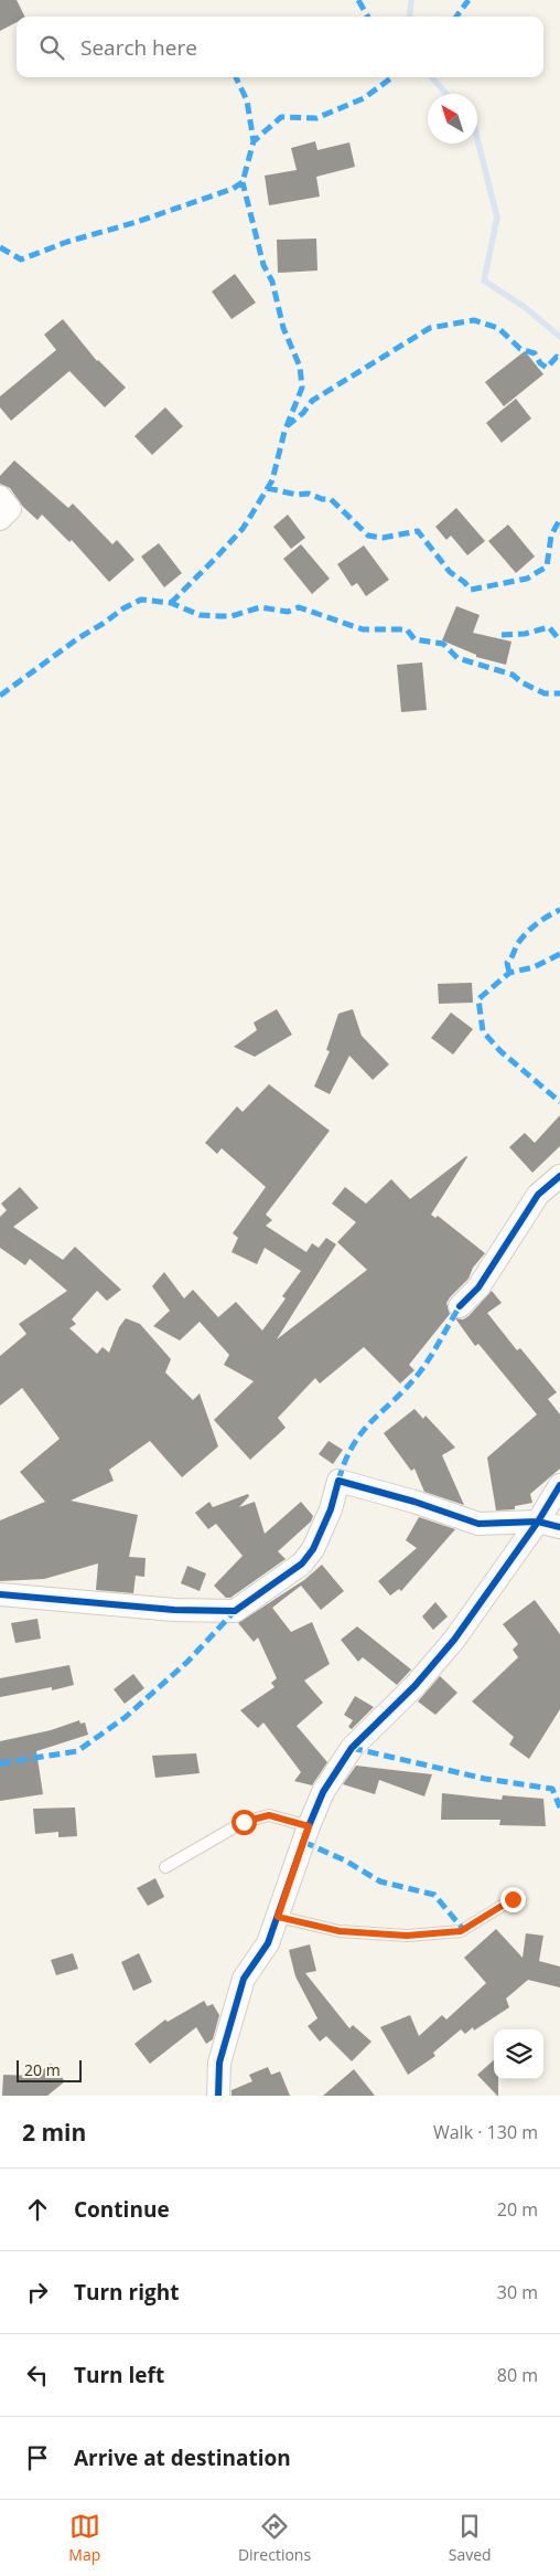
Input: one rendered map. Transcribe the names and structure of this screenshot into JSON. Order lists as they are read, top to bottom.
{
  "scale_bar": "20 m",
  "north": "top left",
  "page": {
    "search": "Search here",
    "scale": "20 m",
    "heading": ["2 min", "Walk · 130 m"],
    "list": [
      ["Continue", "20 m"],
      ["Turn right", "30 m"],
      ["Turn left", "80 m"],
      "Arrive at destination"
    ],
    "nav": ["Map", "Directions", "Saved"]
  }
}
